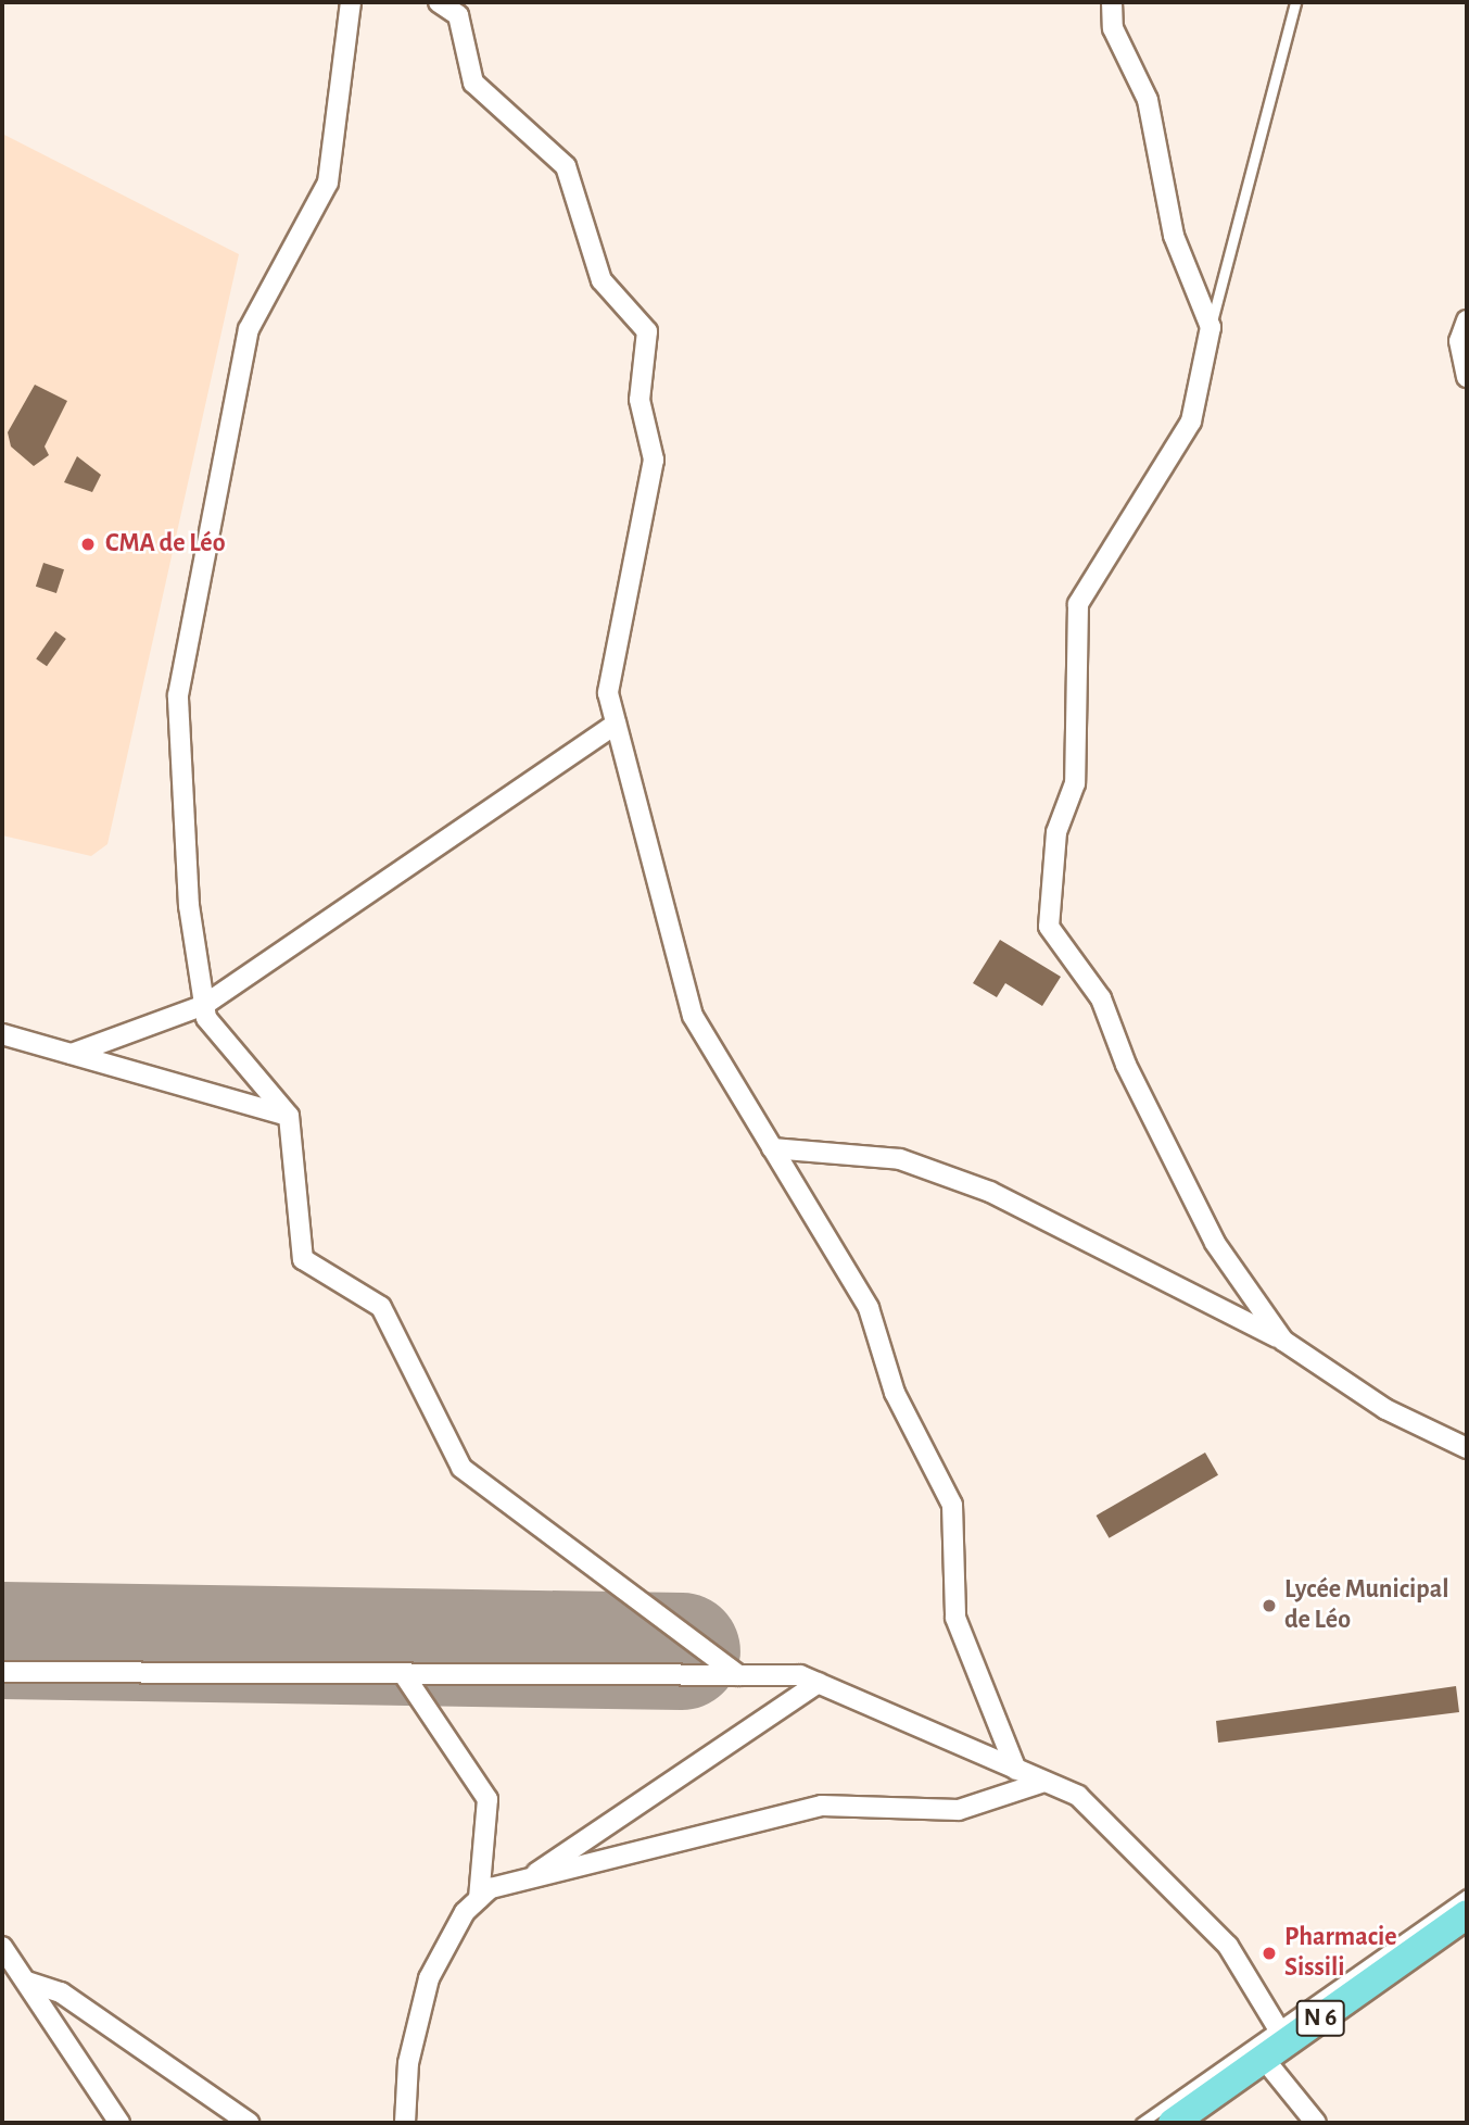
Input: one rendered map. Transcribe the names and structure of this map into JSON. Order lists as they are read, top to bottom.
{
  "streets": {
    "main road": ["N 6"]
  },
  "places": ["CMA de Léo", "Lycée Municipal de Léo", "Pharmacie Sissili"]
}
